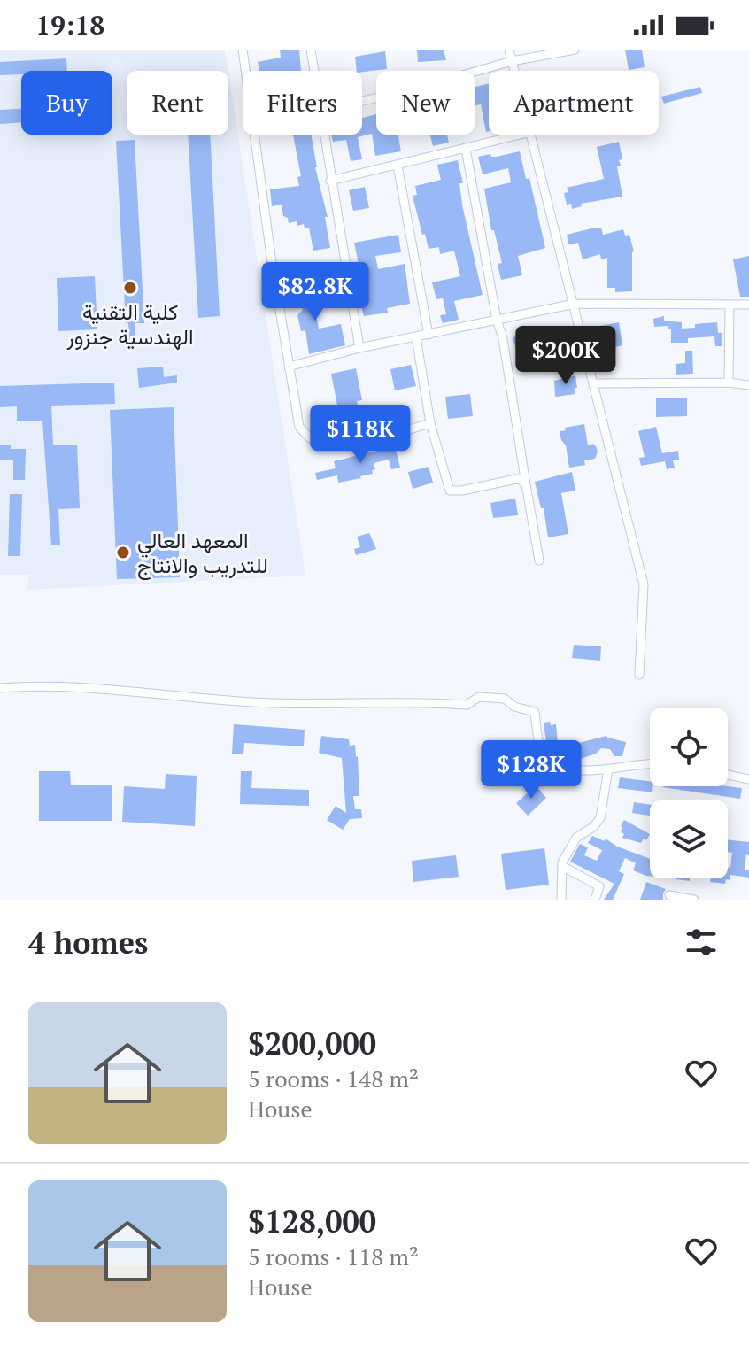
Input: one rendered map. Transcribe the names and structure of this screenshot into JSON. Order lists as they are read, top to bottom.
{
  "places": ["كلية التقنية الهندسية جنزور", "المعهد العالي للتدريب والانتاج"],
  "page": {
    "status": "19:18",
    "chip": [
      "Buy",
      "Rent",
      "Filters",
      "New",
      "Apartment"
    ],
    "price": [
      "$82.8K",
      "$200K",
      "$118K",
      "$128K"
    ],
    "heading": "4 homes",
    "list": [
      {
        "name": "$200,000",
        "note": "5 rooms · 148 m² · House"
      },
      {
        "name": "$128,000",
        "note": "5 rooms · 118 m² · House"
      }
    ]
  }
}
